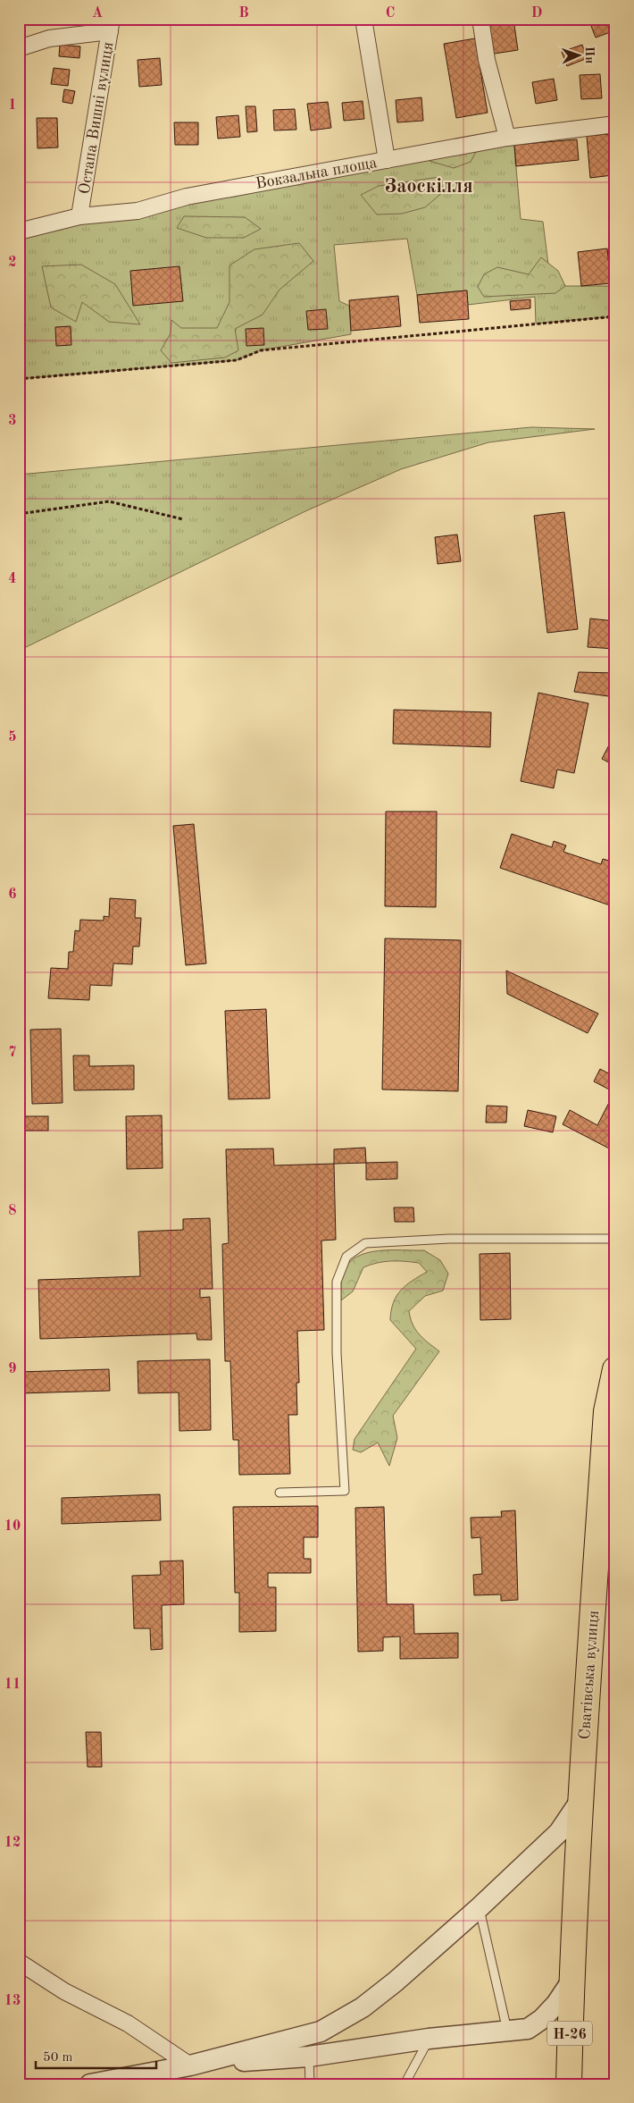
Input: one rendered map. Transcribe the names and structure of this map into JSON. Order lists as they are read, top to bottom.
{
  "streets": {
    "main road": ["Сватівська вулиця", "Н-26"],
    "street": ["Остапа Вишні вулиця", "Вокзальна площа"]
  },
  "crossings": [
    ["Остапа Вишні вулиця", "Вокзальна площа"],
    ["Сватівська вулиця", "Н-26"]
  ],
  "districts": ["Заоскiлля"],
  "scale_bar": "50 m",
  "north": "right",
  "grid": {
    "columns": [
      "A",
      "B",
      "C",
      "D"
    ],
    "rows": [
      "1",
      "2",
      "3",
      "4",
      "5",
      "6",
      "7",
      "8",
      "9",
      "10",
      "11",
      "12",
      "13"
    ]
  }
}
